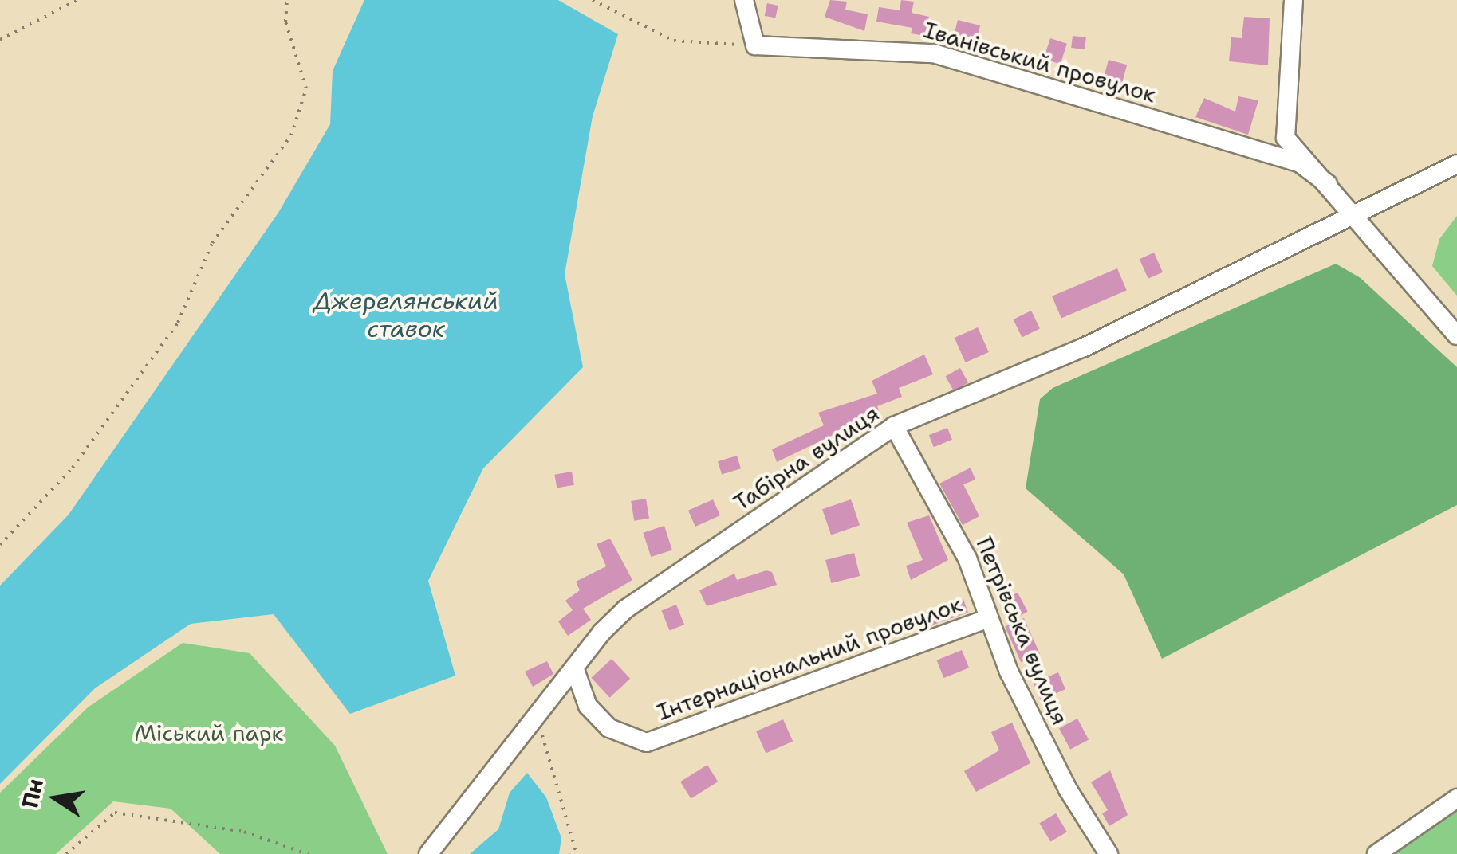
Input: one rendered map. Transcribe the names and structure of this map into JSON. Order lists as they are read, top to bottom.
{
  "streets": {
    "street": [
      "Іванівський провулок",
      "Табірна вулиця",
      "Петрівська вулиця",
      "Інтернаціональний провулок"
    ]
  },
  "crossings": [
    ["Табірна вулиця", "Петрівська вулиця"],
    ["Табірна вулиця", "Інтернаціональний провулок"],
    ["Петрівська вулиця", "Інтернаціональний провулок"]
  ],
  "water": ["Джерелянський ставок"],
  "parks": ["Міський парк"],
  "north": "left"
}
